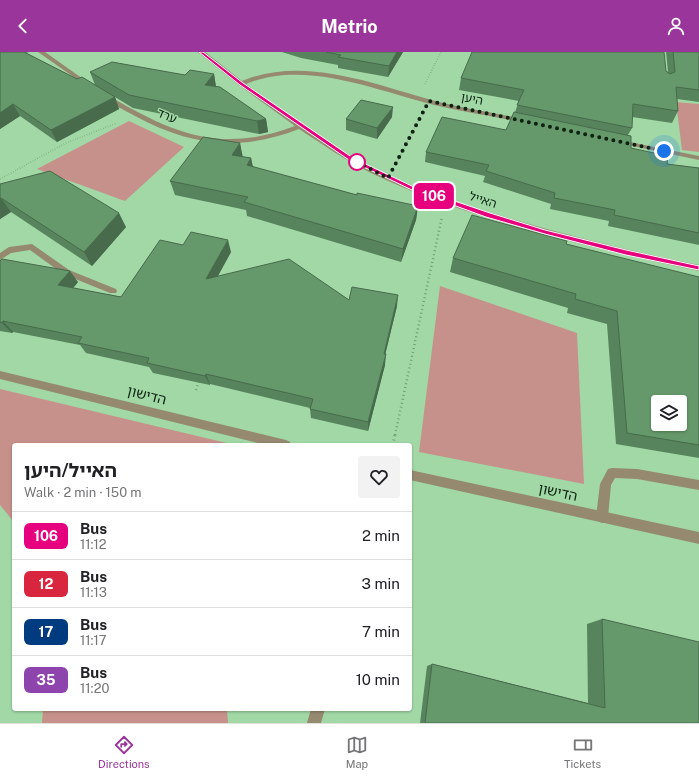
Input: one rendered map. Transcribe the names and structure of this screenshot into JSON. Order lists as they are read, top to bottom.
{
  "streets": {
    "street": [
      "היען",
      "ערד",
      "האייל",
      "הדישון"
    ]
  },
  "crossings": [
    ["היען", "האייל"],
    ["ערד", "האייל"]
  ],
  "lines": ["bus line 106"],
  "page": {
    "header": "Metrio",
    "on_map": "106",
    "heading": ["האייל/היען", "Walk · 2 min · 150 m"],
    "list": [
      {
        "mark": "106",
        "name": "Bus",
        "note": "11:12",
        "value": "2 min"
      },
      {
        "mark": "12",
        "name": "Bus",
        "note": "11:13",
        "value": "3 min"
      },
      {
        "mark": "17",
        "name": "Bus",
        "note": "11:17",
        "value": "7 min"
      },
      {
        "mark": "35",
        "name": "Bus",
        "note": "11:20",
        "value": "10 min"
      }
    ],
    "tabs": ["Directions", "Map", "Tickets"]
  }
}
